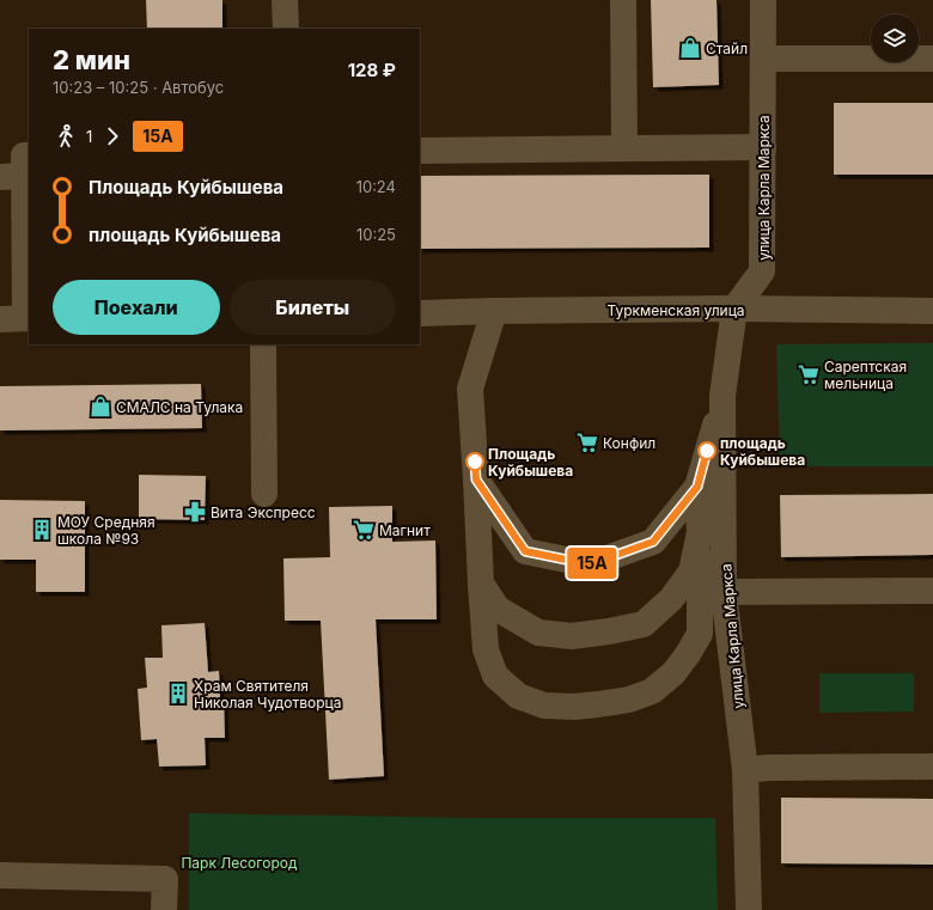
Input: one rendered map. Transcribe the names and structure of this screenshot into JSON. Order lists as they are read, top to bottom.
{
  "streets": {
    "street": ["улица Карла Маркса", "Туркменская улица"]
  },
  "crossings": [
    ["улица Карла Маркса", "Туркменская улица"]
  ],
  "parks": ["Парк Лесогород"],
  "places": {
    "shop": ["Стайл", "СМАЛС на Тулака"],
    "supermarket": ["Сарептская мельница", "Конфил", "Магнит"],
    "other": ["площадь Куйбышева", "Площадь Куйбышева"],
    "pharmacy": ["Вита Экспресс"],
    "building": ["МОУ Средняя школа №93", "Храм Святителя Николая Чудотворца"]
  },
  "lines": ["bus line 15А"],
  "page": {
    "on_map": "15А",
    "heading": ["2 мин", "10:23 – 10:25 · Автобус", "128 ₽"],
    "legs": ["1", "15А"],
    "list": [
      {
        "name": "Площадь Куйбышева",
        "value": "10:24"
      },
      {
        "name": "площадь Куйбышева",
        "value": "10:25"
      }
    ],
    "buttons": ["Поехали", "Билеты"]
  }
}
